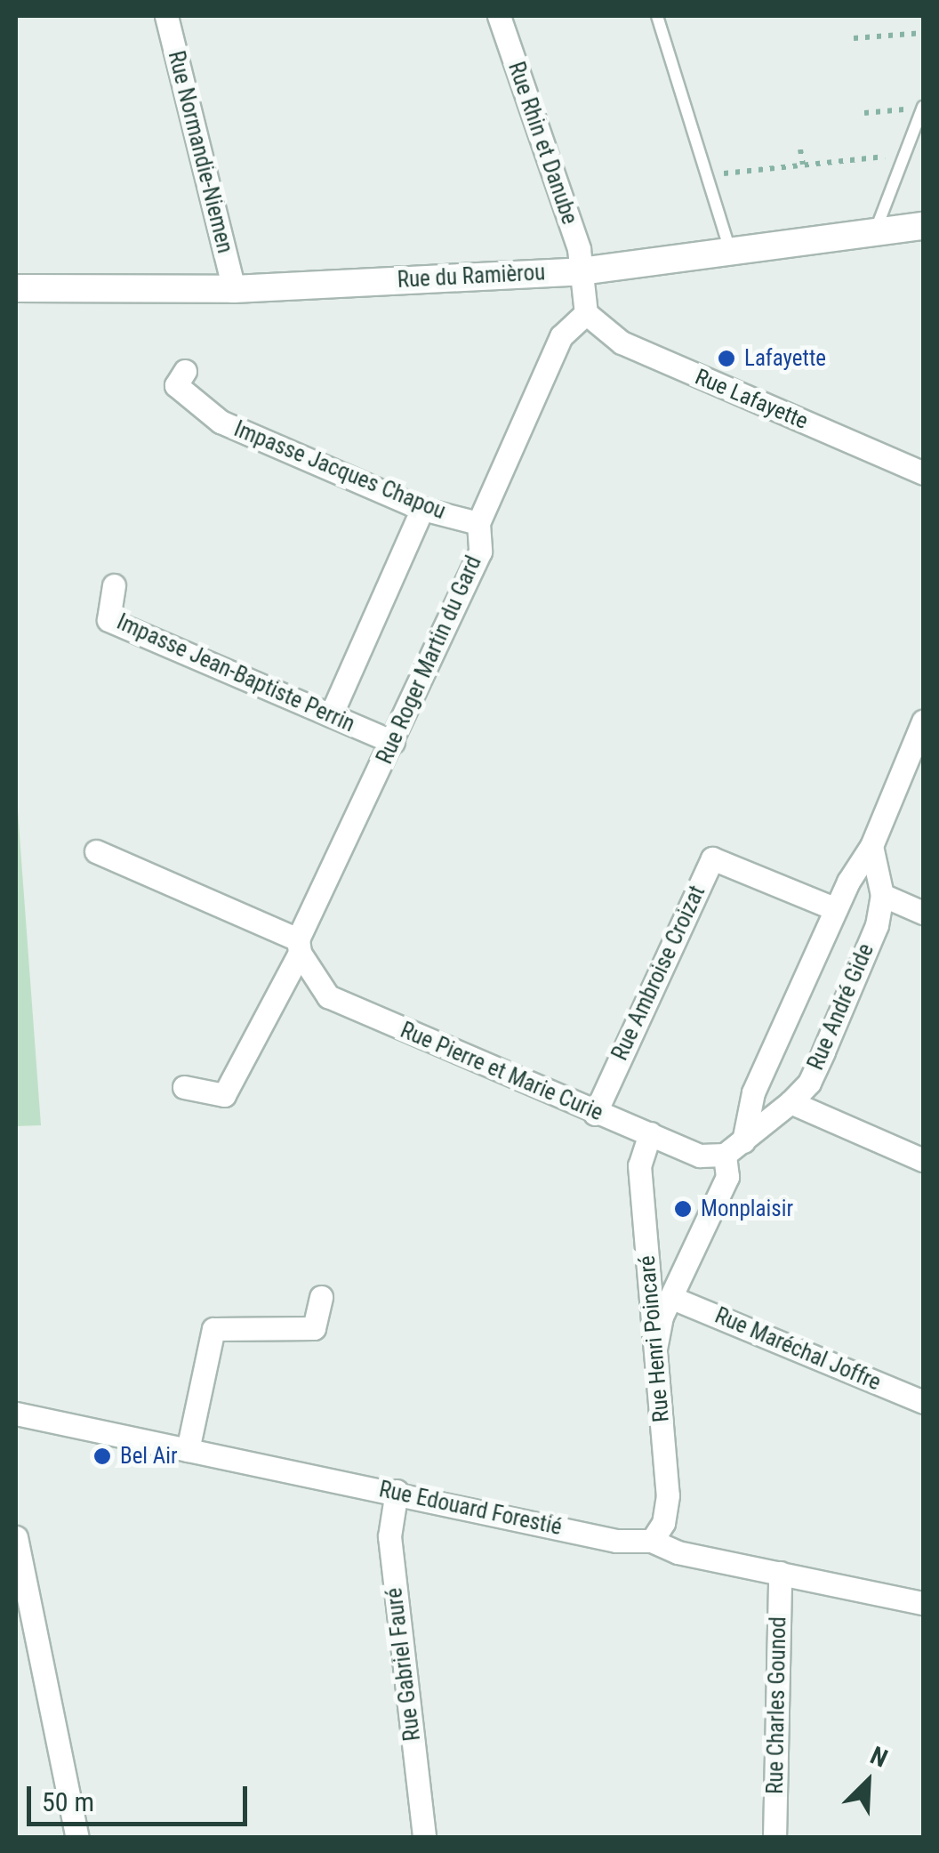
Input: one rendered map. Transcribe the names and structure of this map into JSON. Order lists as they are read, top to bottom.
{
  "streets": {
    "street": [
      "Rue Rhin et Danube",
      "Rue Normandie-Niemen",
      "Rue du Ramièrou",
      "Rue Lafayette",
      "Impasse Jacques Chapou",
      "Rue Roger Martin du Gard",
      "Impasse Jean-Baptiste Perrin",
      "Rue Ambroise Croizat",
      "Rue André Gide",
      "Rue Pierre et Marie Curie",
      "Rue Henri Poincaré",
      "Rue Maréchal Joffre",
      "Rue Edouard Forestié",
      "Rue Gabriel Fauré",
      "Rue Charles Gounod"
    ]
  },
  "crossings": [
    ["Rue Rhin et Danube", "Rue du Ramièrou"],
    ["Rue Normandie-Niemen", "Rue du Ramièrou"],
    ["Rue Lafayette", "Rue Roger Martin du Gard"],
    ["Impasse Jacques Chapou", "Rue Roger Martin du Gard"],
    ["Rue Roger Martin du Gard", "Impasse Jean-Baptiste Perrin"],
    ["Rue Roger Martin du Gard", "Rue Pierre et Marie Curie"],
    ["Rue Ambroise Croizat", "Rue André Gide"],
    ["Rue Ambroise Croizat", "Rue Pierre et Marie Curie"],
    ["Rue André Gide", "Rue Pierre et Marie Curie"],
    ["Rue André Gide", "Rue Henri Poincaré"],
    ["Rue André Gide", "Rue Maréchal Joffre"],
    ["Rue Pierre et Marie Curie", "Rue Henri Poincaré"],
    ["Rue Henri Poincaré", "Rue Edouard Forestié"],
    ["Rue Edouard Forestié", "Rue Gabriel Fauré"],
    ["Rue Edouard Forestié", "Rue Charles Gounod"]
  ],
  "places": ["Lafayette", "Monplaisir", "Bel Air"],
  "scale_bar": "50 m",
  "north": "top right"
}
